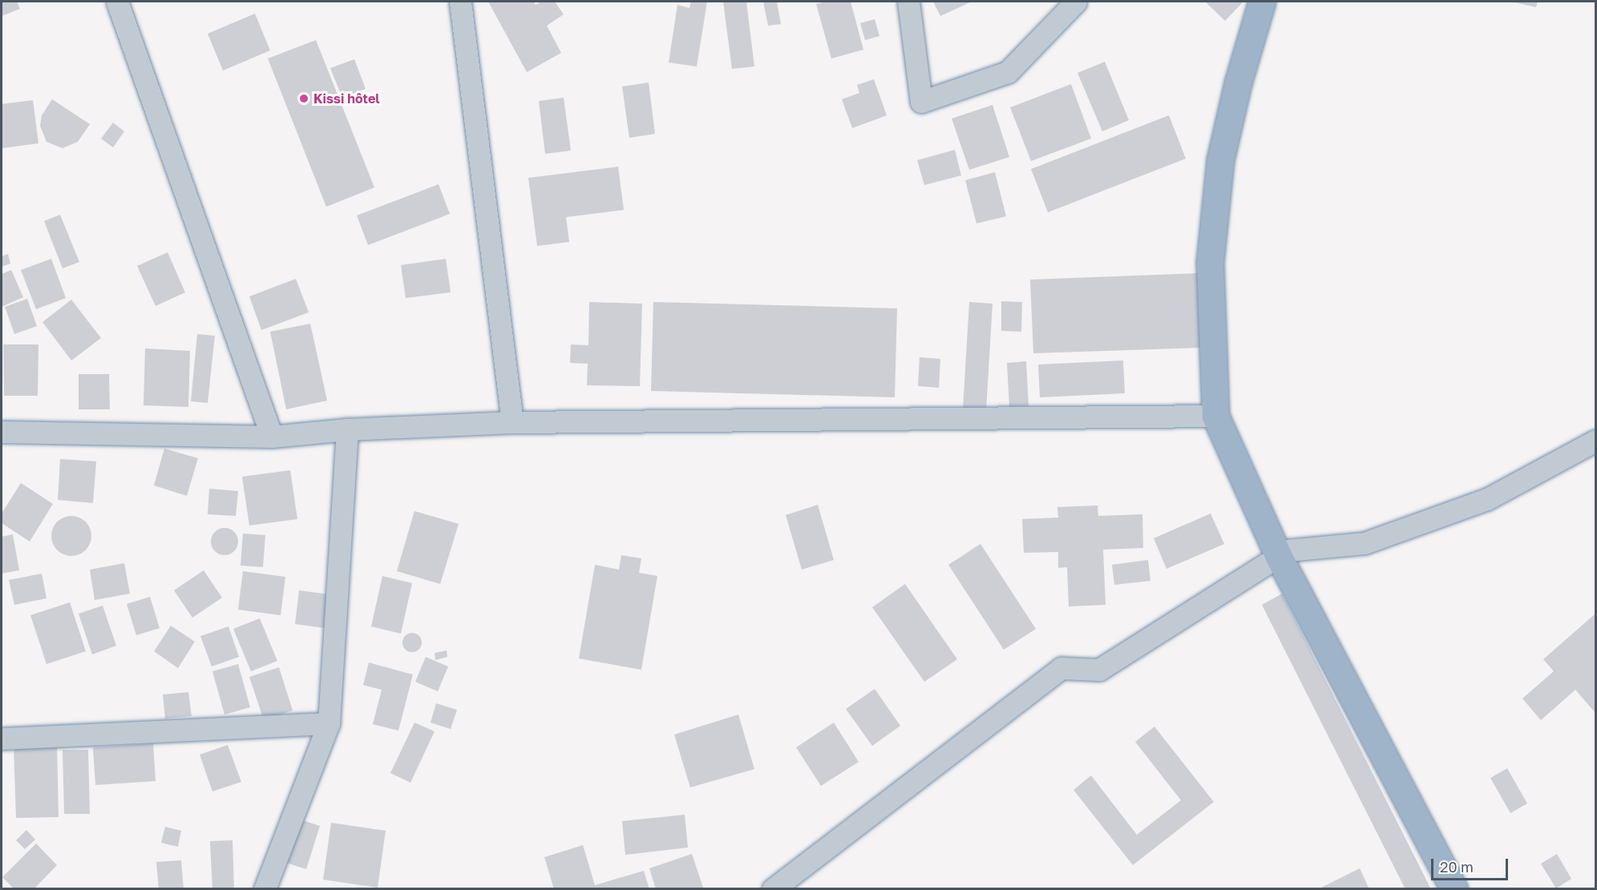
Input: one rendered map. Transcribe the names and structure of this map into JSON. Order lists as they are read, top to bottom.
{
  "places": ["Kissi hôtel"],
  "scale_bar": "20 m"
}
